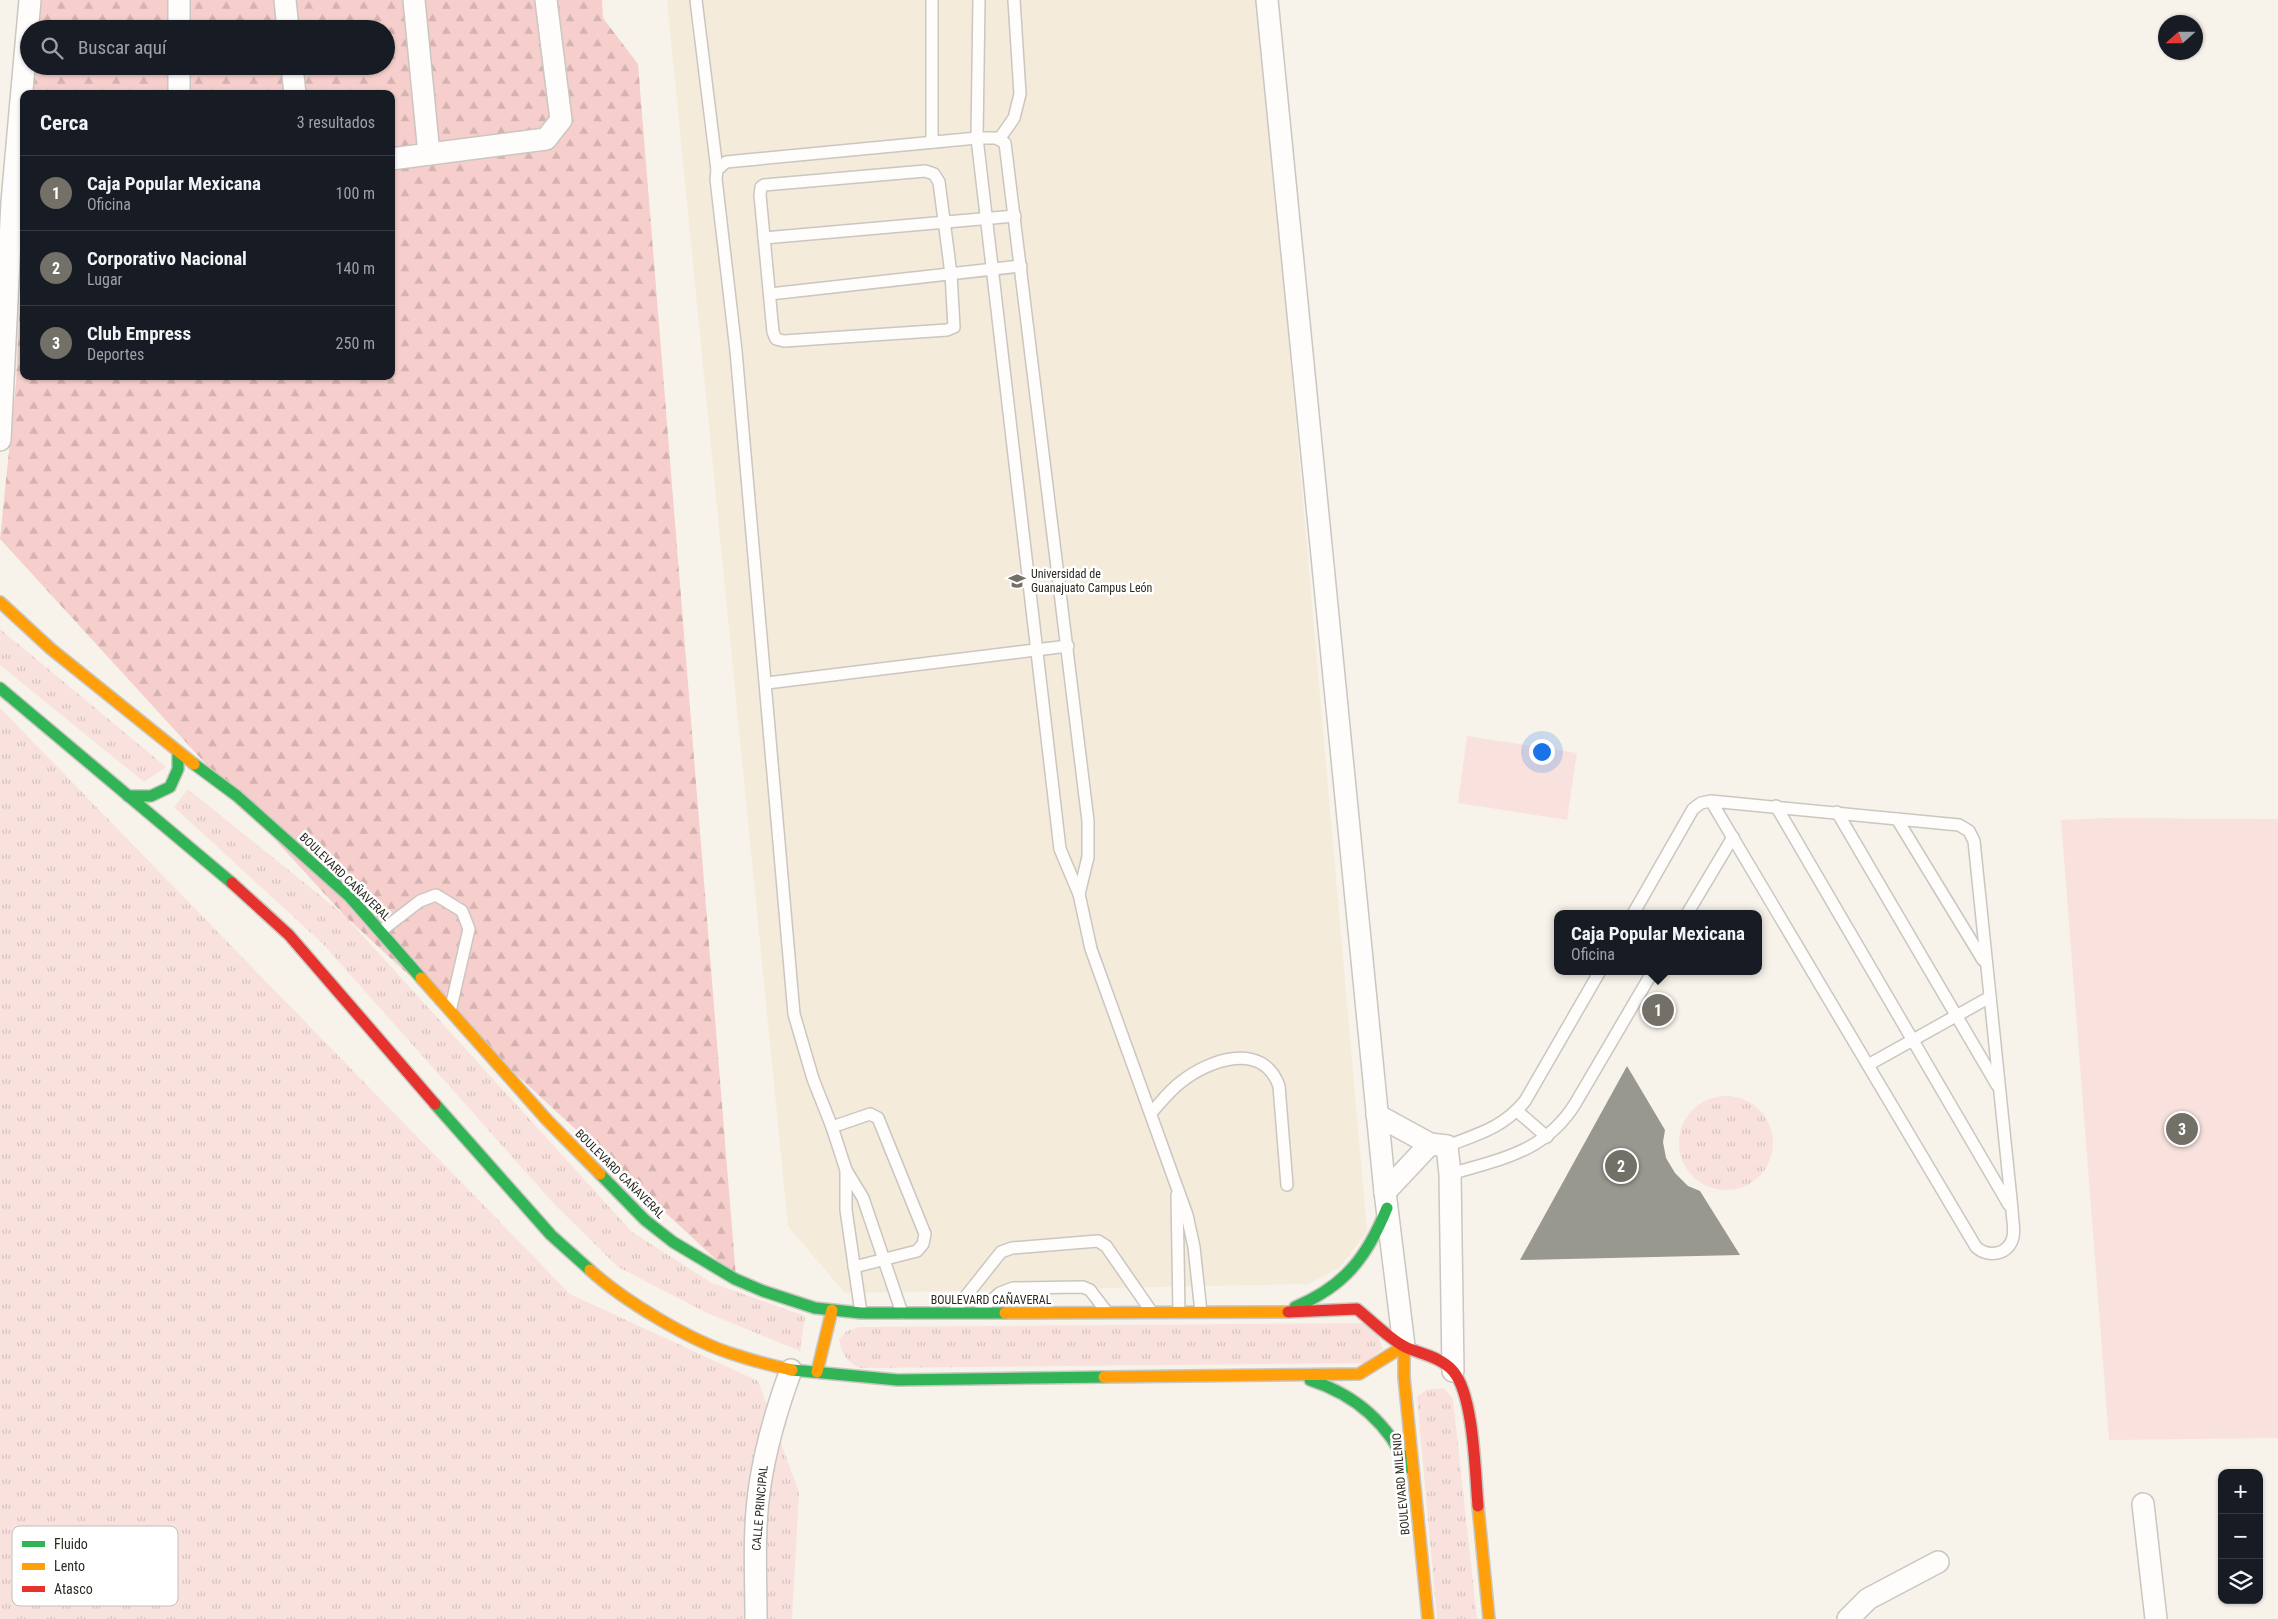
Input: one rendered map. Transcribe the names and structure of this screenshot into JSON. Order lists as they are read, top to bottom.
{
  "streets": {
    "street": ["BOULEVARD CAÑAVERAL", "BOULEVARD MILENIO", "CALLE PRINCIPAL"]
  },
  "crossings": [
    ["BOULEVARD CAÑAVERAL", "BOULEVARD MILENIO"]
  ],
  "places": {
    "school or university": ["Universidad de Guanajuato Campus León"]
  },
  "legend": ["Fluido", "Lento", "Atasco"],
  "north": "left",
  "page": {
    "search": "Buscar aquí",
    "heading": ["Cerca", "3 resultados"],
    "list": [
      {
        "mark": "1",
        "name": "Caja Popular Mexicana",
        "note": "Oficina",
        "value": "100 m"
      },
      {
        "mark": "2",
        "name": "Corporativo Nacional",
        "note": "Lugar",
        "value": "140 m"
      },
      {
        "mark": "3",
        "name": "Club Empress",
        "note": "Deportes",
        "value": "250 m"
      }
    ],
    "popup": ["Caja Popular Mexicana", "Oficina"],
    "pins": ["1", "3", "2"],
    "map_buttons": ["+", "−"]
  }
}
